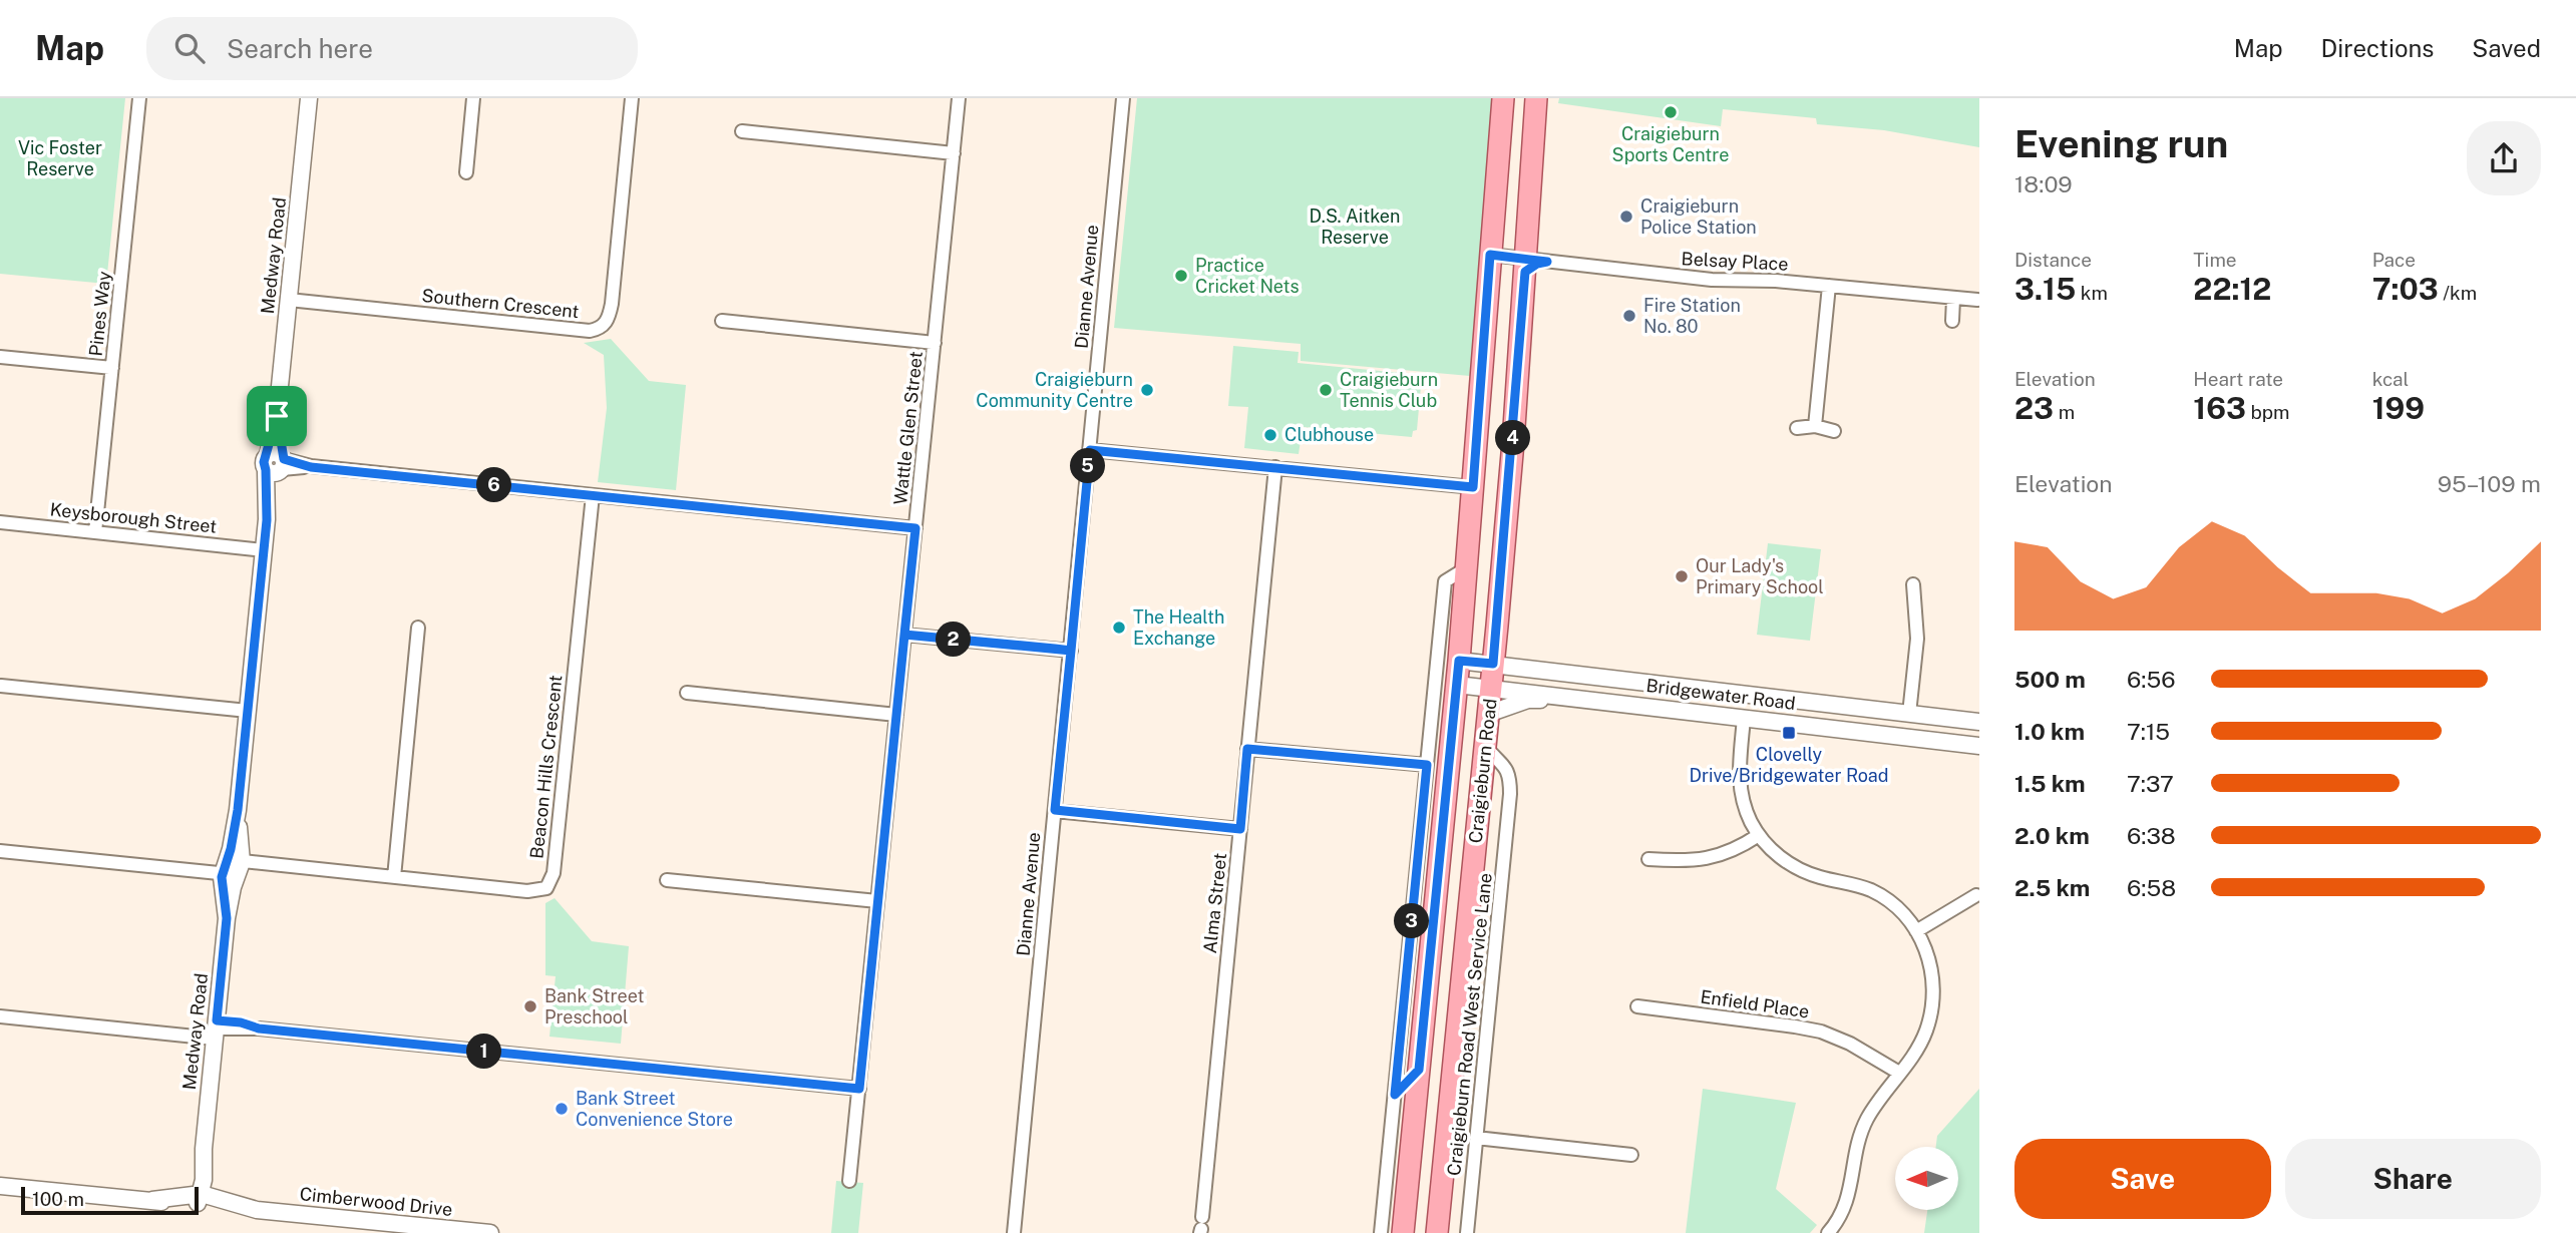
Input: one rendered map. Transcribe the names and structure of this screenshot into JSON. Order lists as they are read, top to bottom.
{
  "streets": {
    "main road": ["Craigieburn Road"],
    "street": [
      "Medway Road",
      "Belsay Place",
      "Dianne Avenue",
      "Southern Crescent",
      "Pines Way",
      "Wattle Glen Street",
      "Keysborough Street",
      "Bridgewater Road",
      "Beacon Hills Crescent",
      "Alma Street",
      "Enfield Place",
      "Craigieburn Road West Service Lane",
      "Cimberwood Drive"
    ]
  },
  "crossings": [
    ["Medway Road", "Southern Crescent"],
    ["Medway Road", "Keysborough Street"],
    ["Medway Road", "Beacon Hills Crescent"],
    ["Medway Road", "Cimberwood Drive"],
    ["Belsay Place", "Craigieburn Road"],
    ["Pines Way", "Keysborough Street"],
    ["Bridgewater Road", "Craigieburn Road"],
    ["Craigieburn Road", "Craigieburn Road West Service Lane"]
  ],
  "parks": ["Vic Foster Reserve", "D.S. Aitken Reserve"],
  "places": {
    "other": [
      "Craigieburn Sports Centre",
      "Craigieburn Police Station",
      "Practice Cricket Nets",
      "Fire Station No. 80",
      "Craigieburn Community Centre",
      "Craigieburn Tennis Club",
      "Clubhouse",
      "Our Lady's Primary School",
      "The Health Exchange",
      "Bank Street Preschool",
      "Bank Street Convenience Store"
    ],
    "transit": ["Clovelly Drive/Bridgewater Road"]
  },
  "scale_bar": "100 m",
  "north": "left",
  "page": {
    "header": "Map",
    "search": "Search here",
    "nav": ["Map", "Directions", "Saved"],
    "heading": ["Evening run", "18:09"],
    "stats": [
      ["Distance", "3.15 km"],
      ["Time", "22:12"],
      ["Pace", "7:03 /km"],
      ["Elevation", "23 m"],
      ["Heart rate", "163 bpm"],
      ["kcal", "199"]
    ],
    "pins": [
      "4",
      "5",
      "6",
      "2",
      "3",
      "1"
    ],
    "chart": ["Elevation", "95–109 m"],
    "list": [
      {
        "name": "500 m",
        "note": "6:56"
      },
      {
        "name": "1.0 km",
        "note": "7:15"
      },
      {
        "name": "1.5 km",
        "note": "7:37"
      },
      {
        "name": "2.0 km",
        "note": "6:38"
      },
      {
        "name": "2.5 km",
        "note": "6:58"
      }
    ],
    "buttons": ["Save", "Share"],
    "scale": "100 m"
  }
}
